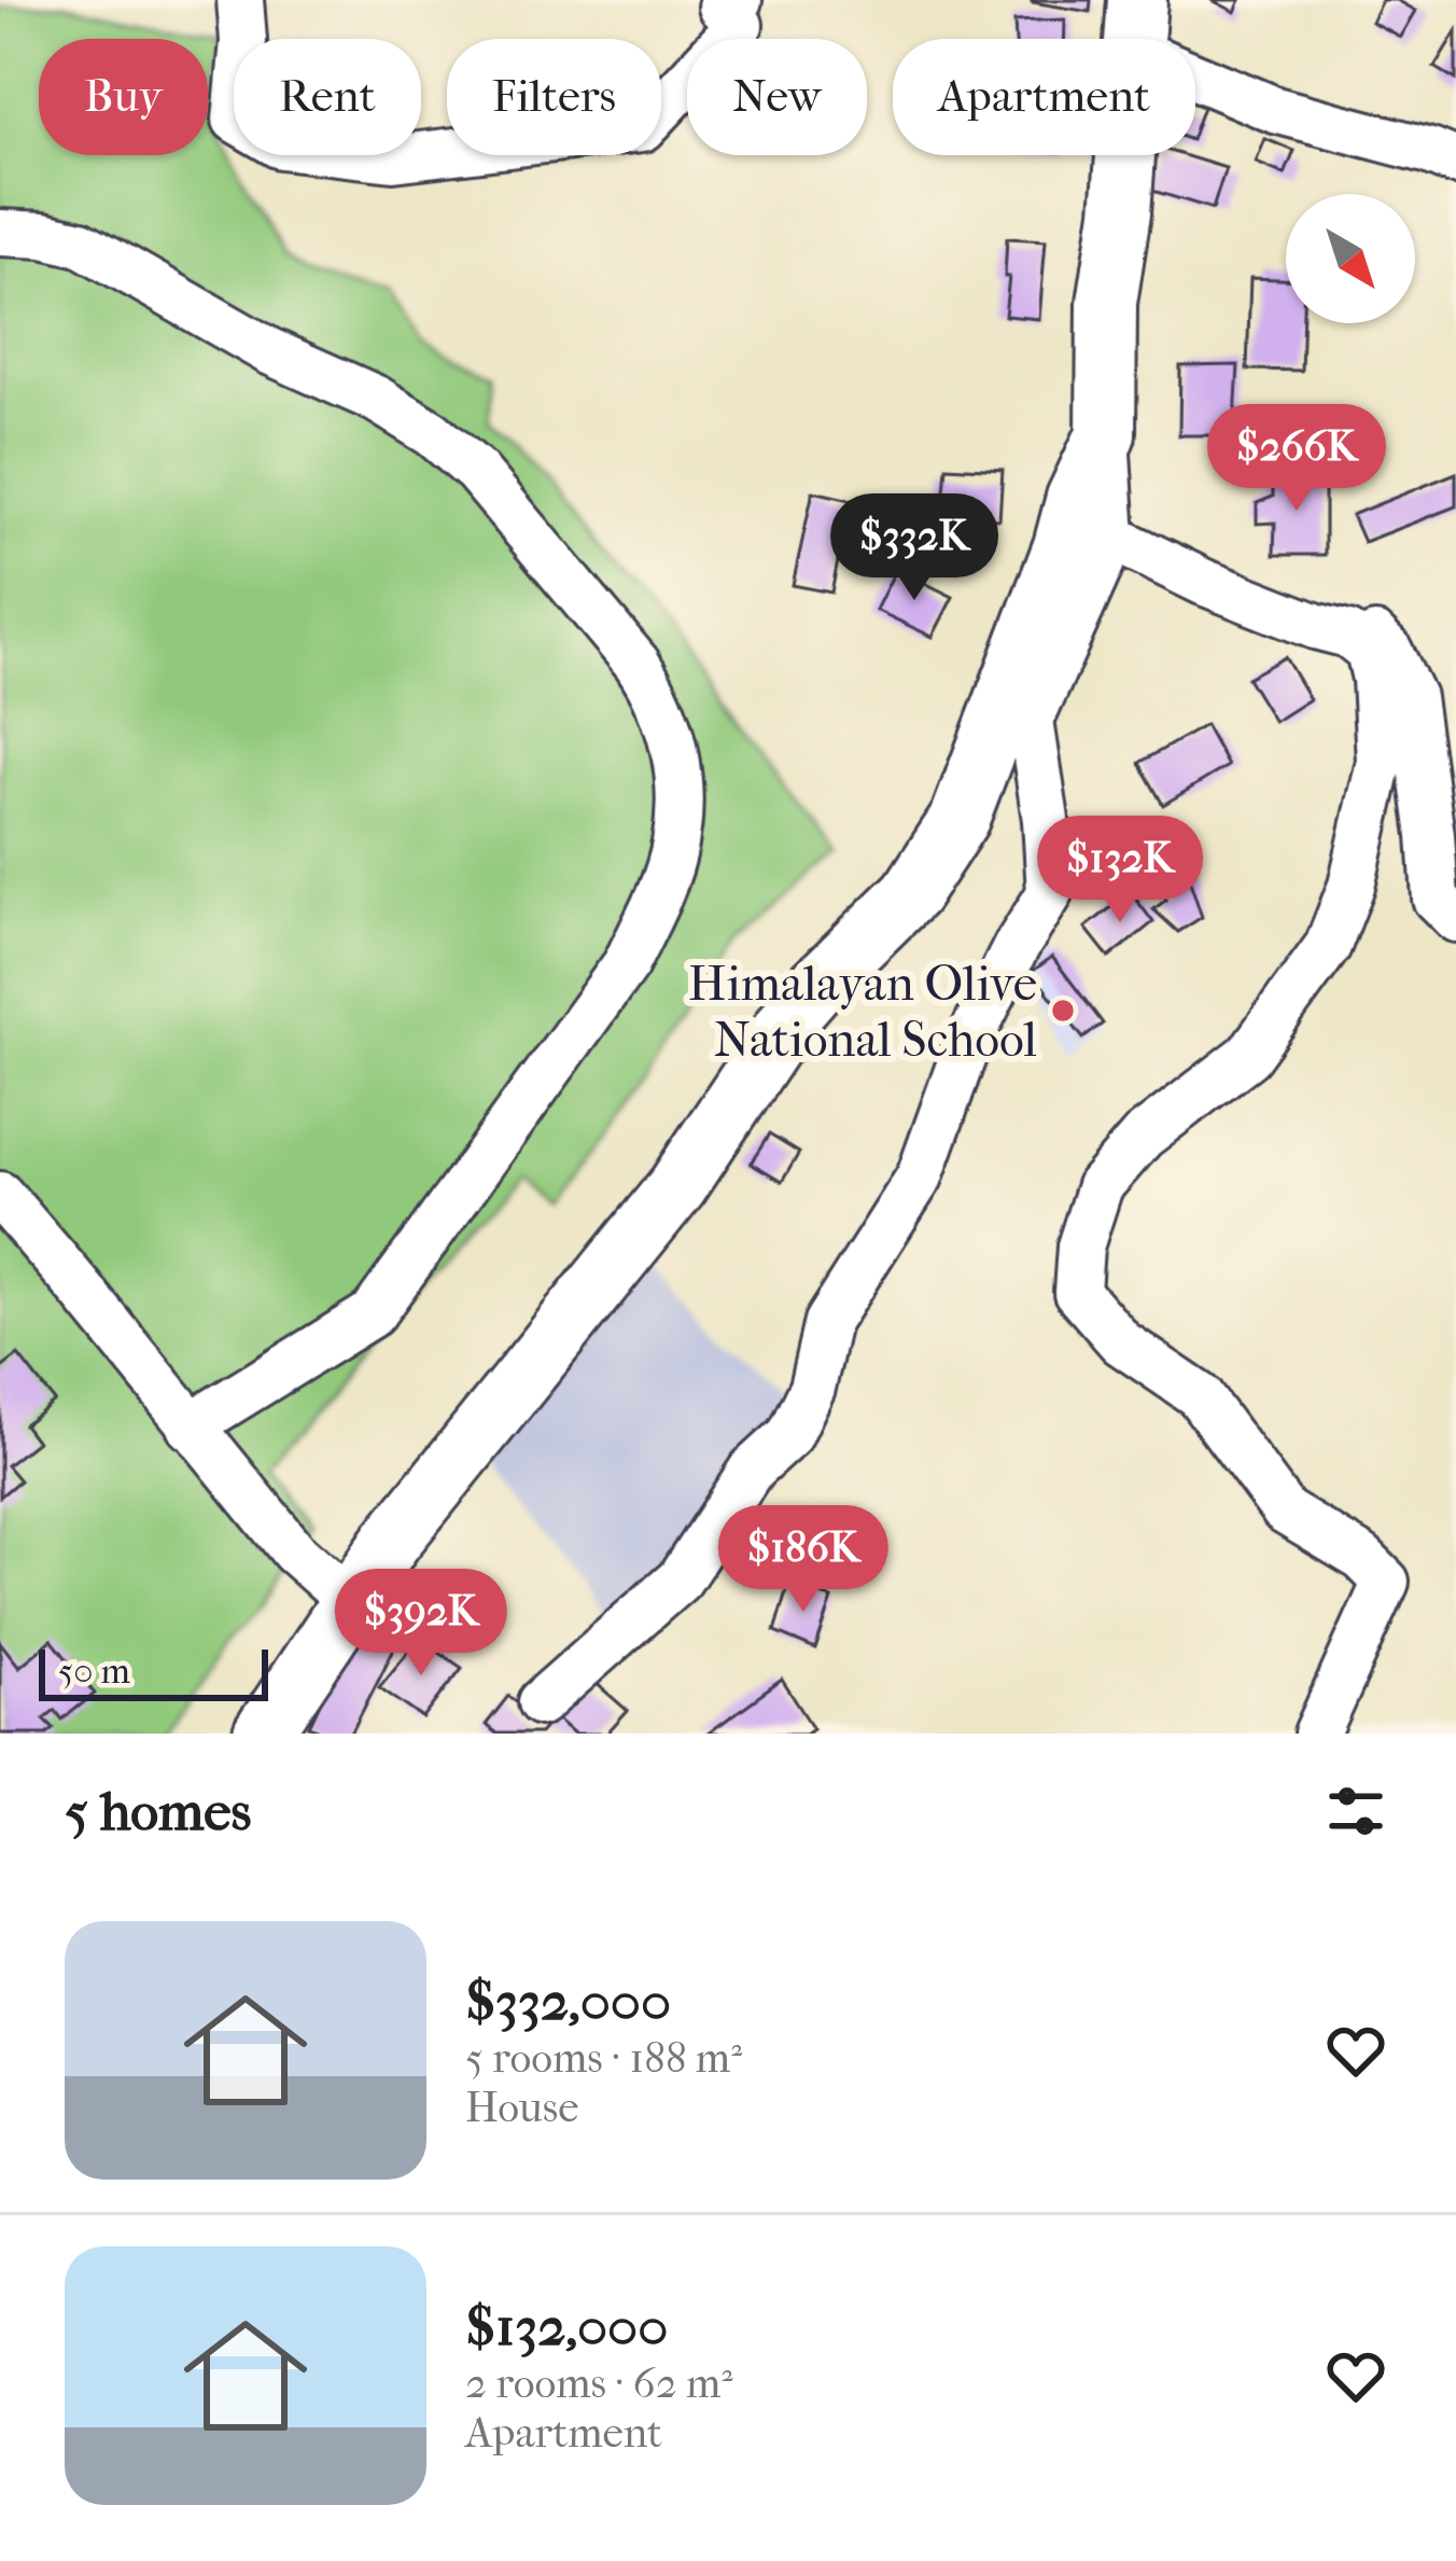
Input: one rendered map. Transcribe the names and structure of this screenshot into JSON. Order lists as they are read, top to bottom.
{
  "places": ["Himalayan Olive National School"],
  "scale_bar": "50 m",
  "north": "bottom right",
  "page": {
    "chip": [
      "Buy",
      "Rent",
      "Filters",
      "New",
      "Apartment"
    ],
    "price": [
      "$266K",
      "$332K",
      "$132K",
      "$186K",
      "$392K"
    ],
    "scale": "50 m",
    "heading": "5 homes",
    "list": [
      {
        "name": "$332,000",
        "note": "5 rooms · 188 m² · House"
      },
      {
        "name": "$132,000",
        "note": "2 rooms · 62 m² · Apartment"
      }
    ]
  }
}
